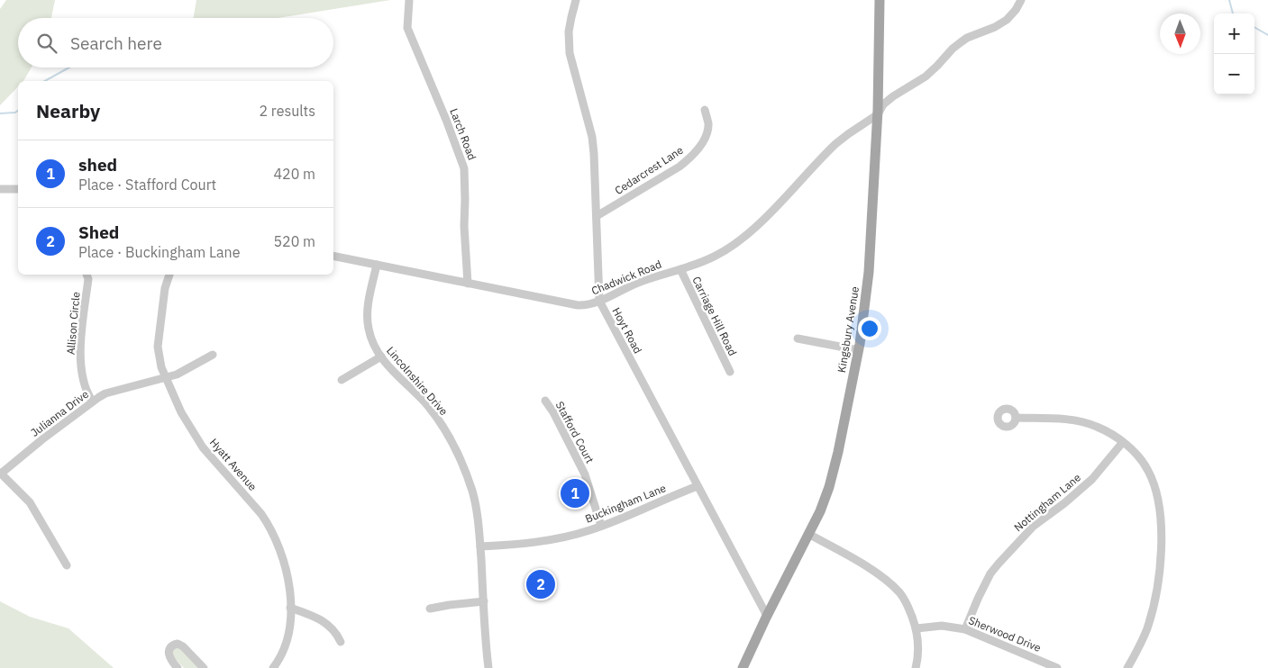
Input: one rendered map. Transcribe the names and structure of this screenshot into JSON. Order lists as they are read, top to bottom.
{
  "streets": {
    "main road": ["Kingsbury Avenue"],
    "street": [
      "Larch Road",
      "Cedarcrest Lane",
      "Chadwick Road",
      "Carriage Hill Road",
      "Allison Circle",
      "Hoyt Road",
      "Lincolnshire Drive",
      "Julianna Drive",
      "Stafford Court",
      "Hyatt Avenue",
      "Nottingham Lane",
      "Buckingham Lane",
      "Sherwood Drive"
    ]
  },
  "crossings": [
    ["Larch Road", "Chadwick Road"],
    ["Cedarcrest Lane", "Hoyt Road"],
    ["Chadwick Road", "Carriage Hill Road"],
    ["Chadwick Road", "Kingsbury Avenue"],
    ["Chadwick Road", "Hoyt Road"],
    ["Chadwick Road", "Lincolnshire Drive"],
    ["Allison Circle", "Julianna Drive"],
    ["Kingsbury Avenue", "Hoyt Road"],
    ["Hoyt Road", "Buckingham Lane"],
    ["Lincolnshire Drive", "Buckingham Lane"],
    ["Julianna Drive", "Hyatt Avenue"],
    ["Stafford Court", "Buckingham Lane"],
    ["Nottingham Lane", "Sherwood Drive"]
  ],
  "north": "bottom",
  "page": {
    "map_buttons": ["+", "−"],
    "search": "Search here",
    "heading": ["Nearby", "2 results"],
    "list": [
      {
        "mark": "1",
        "name": "shed",
        "note": "Place · Stafford Court",
        "value": "420 m"
      },
      {
        "mark": "2",
        "name": "Shed",
        "note": "Place · Buckingham Lane",
        "value": "520 m"
      }
    ],
    "pins": ["1", "2"]
  }
}
